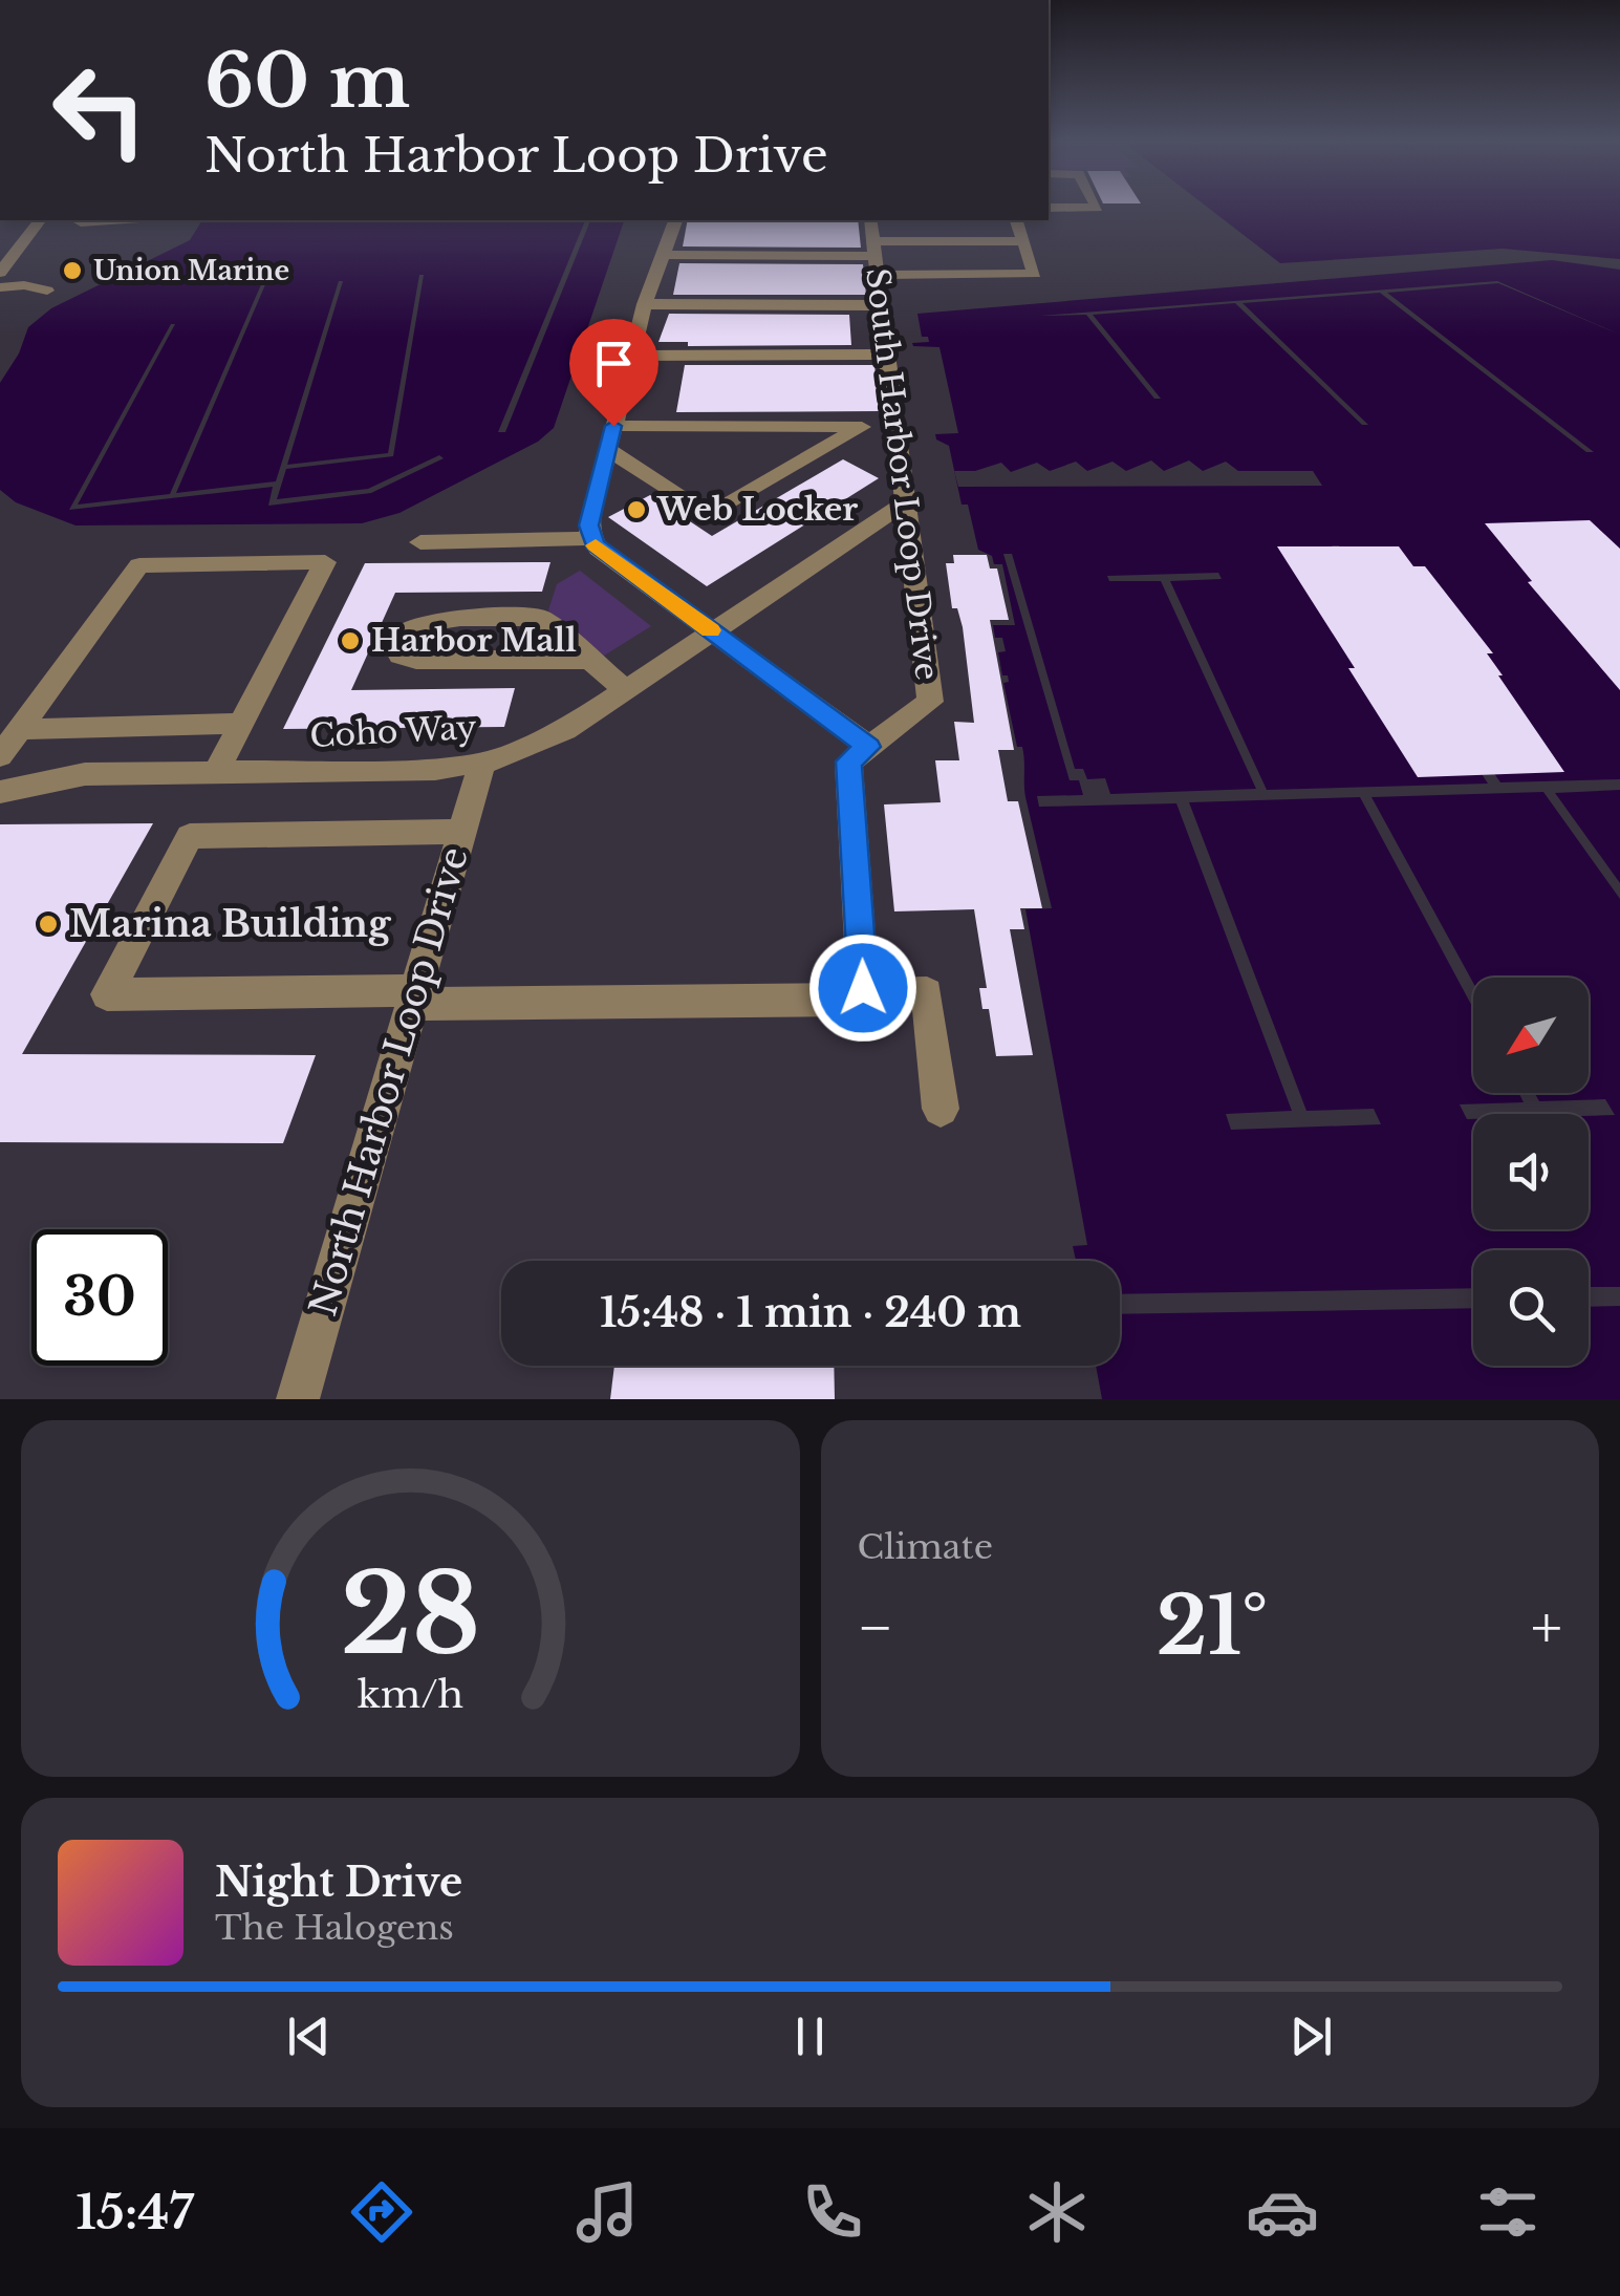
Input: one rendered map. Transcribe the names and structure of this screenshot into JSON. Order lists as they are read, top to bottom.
{
  "streets": {
    "street": ["South Harbor Loop Drive", "Coho Way", "North Harbor Loop Drive"]
  },
  "crossings": [
    ["South Harbor Loop Drive", "Coho Way"],
    ["Coho Way", "North Harbor Loop Drive"]
  ],
  "places": [
    "Union Marine",
    "Web Locker",
    "Harbor Mall",
    "Marina Building"
  ],
  "north": "bottom left",
  "page": {
    "turn": ["60 m", "North Harbor Loop Drive"],
    "limit": "30",
    "trip": "15:48 · 1 min · 240 m",
    "tile": "Climate",
    "heat": ["−", "21°", "+"],
    "song": ["Night Drive", "The Halogens"],
    "tabs": "15:47",
    "gauge": ["28", "km/h"]
  }
}
